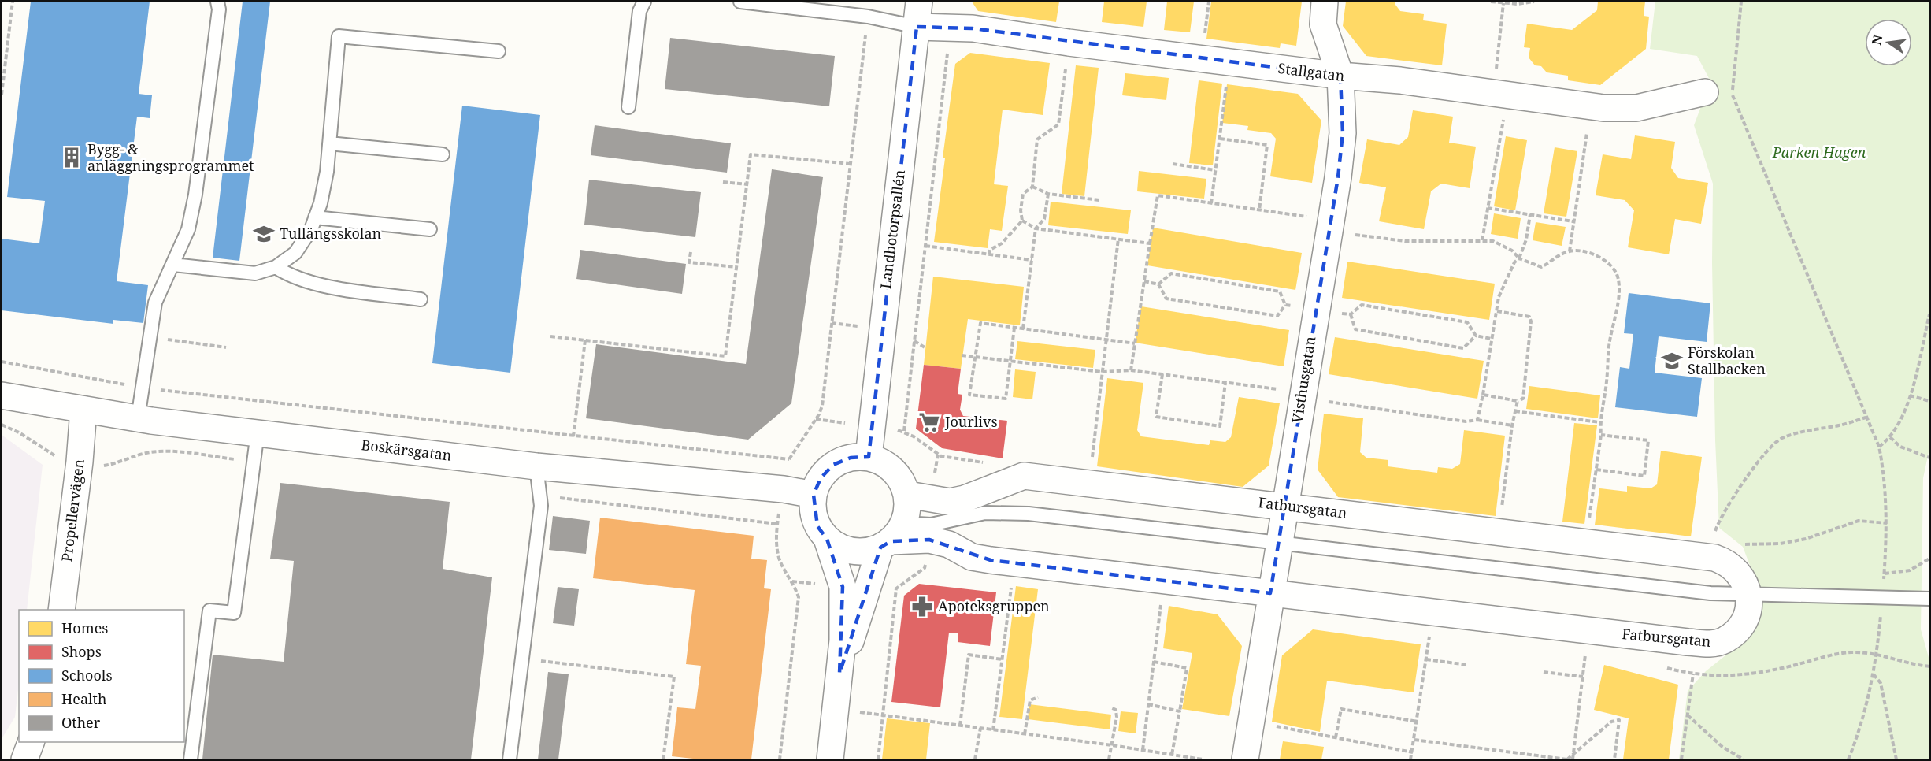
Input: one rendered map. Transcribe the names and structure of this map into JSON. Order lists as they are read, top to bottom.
{
  "streets": {
    "street": [
      "Stallgatan",
      "Landbotorpsallén",
      "Visthusgatan",
      "Boskärsgatan",
      "Fatbursgatan",
      "Propellervägen"
    ]
  },
  "crossings": [
    ["Stallgatan", "Landbotorpsallén"],
    ["Stallgatan", "Visthusgatan"],
    ["Landbotorpsallén", "Boskärsgatan"],
    ["Landbotorpsallén", "Fatbursgatan"],
    ["Visthusgatan", "Fatbursgatan"],
    ["Boskärsgatan", "Fatbursgatan"],
    ["Boskärsgatan", "Propellervägen"]
  ],
  "parks": ["Parken Hagen"],
  "places": {
    "building": ["Bygg- & anläggningsprogrammet"],
    "school or university": ["Tullängsskolan", "Förskolan Stallbacken"],
    "supermarket": ["Jourlivs"],
    "pharmacy": ["Apoteksgruppen"]
  },
  "legend": [
    "Homes",
    "Shops",
    "Schools",
    "Health",
    "Other"
  ],
  "north": "left"
}
